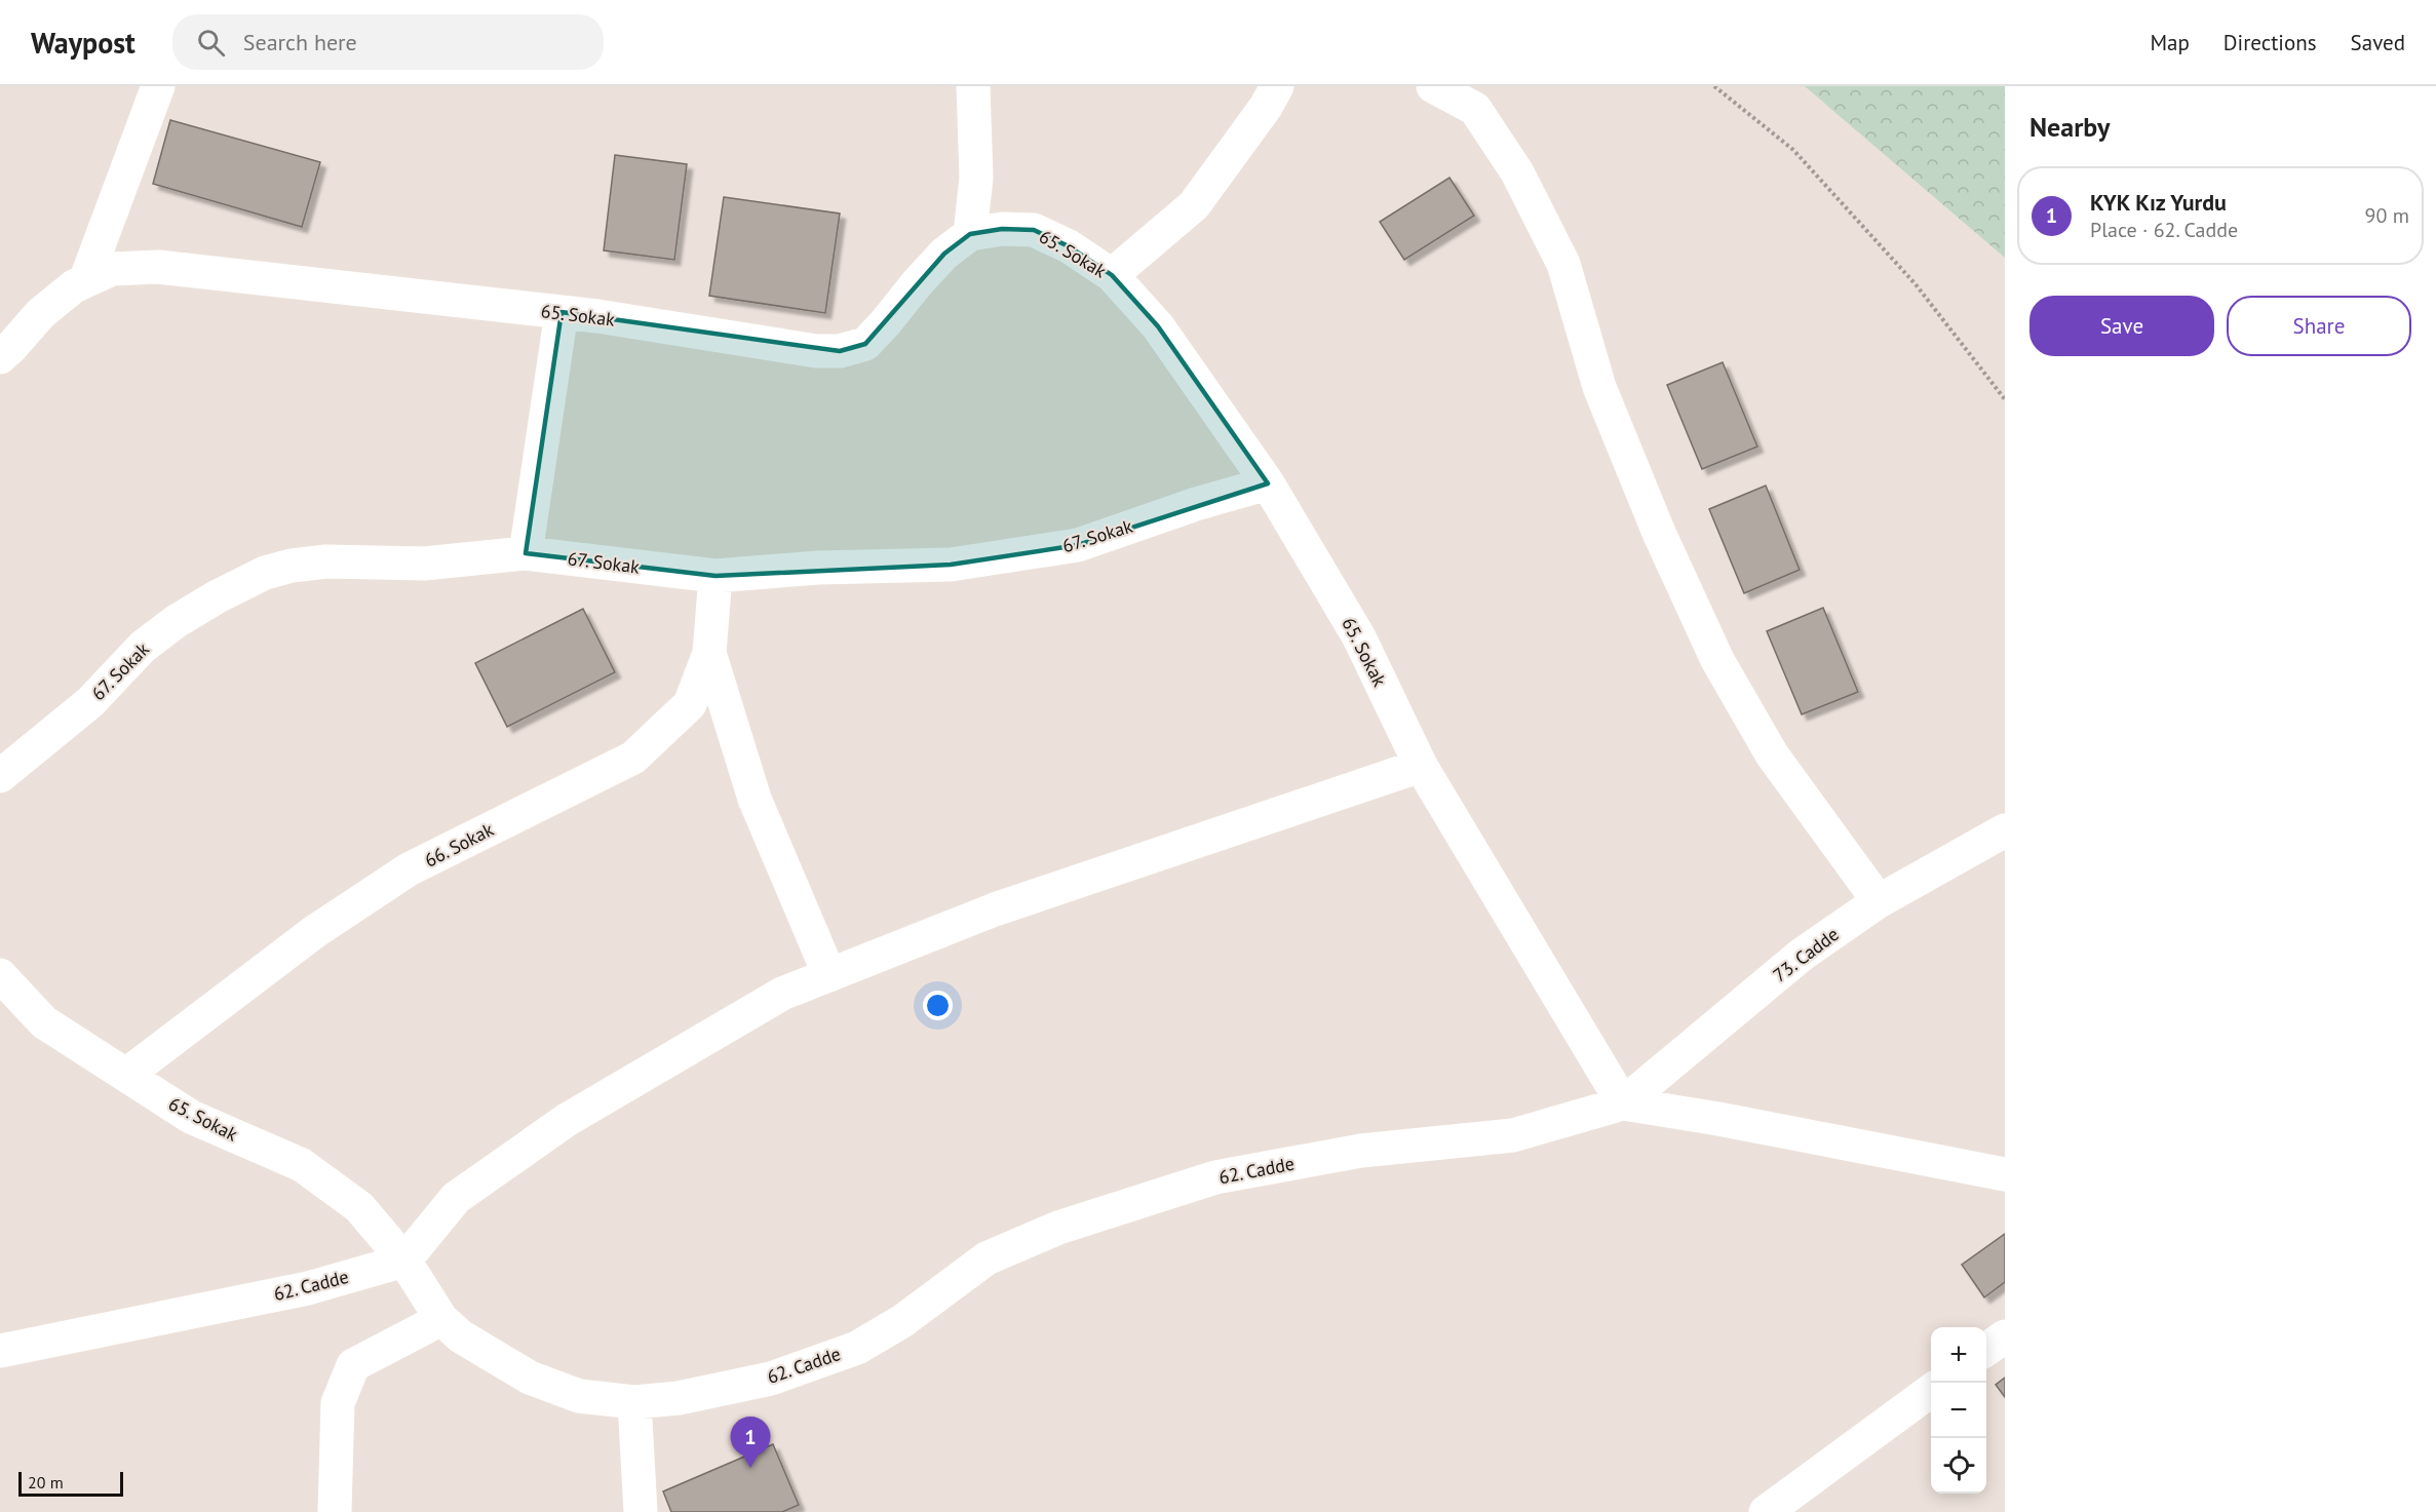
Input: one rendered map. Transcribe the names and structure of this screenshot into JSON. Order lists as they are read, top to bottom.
{
  "streets": {
    "street": [
      "65. Sokak",
      "67. Sokak",
      "66. Sokak",
      "73. Cadde",
      "62. Cadde"
    ]
  },
  "crossings": [
    ["65. Sokak", "67. Sokak"],
    ["65. Sokak", "66. Sokak"],
    ["65. Sokak", "73. Cadde"],
    ["65. Sokak", "62. Cadde"],
    ["67. Sokak", "66. Sokak"],
    ["73. Cadde", "62. Cadde"]
  ],
  "scale_bar": "20 m",
  "page": {
    "header": "Waypost",
    "search": "Search here",
    "nav": ["Map", "Directions", "Saved"],
    "heading": "Nearby",
    "list": [
      {
        "mark": "1",
        "name": "KYK Kız Yurdu",
        "note": "Place · 62. Cadde",
        "value": "90 m"
      }
    ],
    "buttons": ["Save", "Share"],
    "map_buttons": ["+", "−"],
    "pins": "1",
    "scale": "20 m"
  }
}
